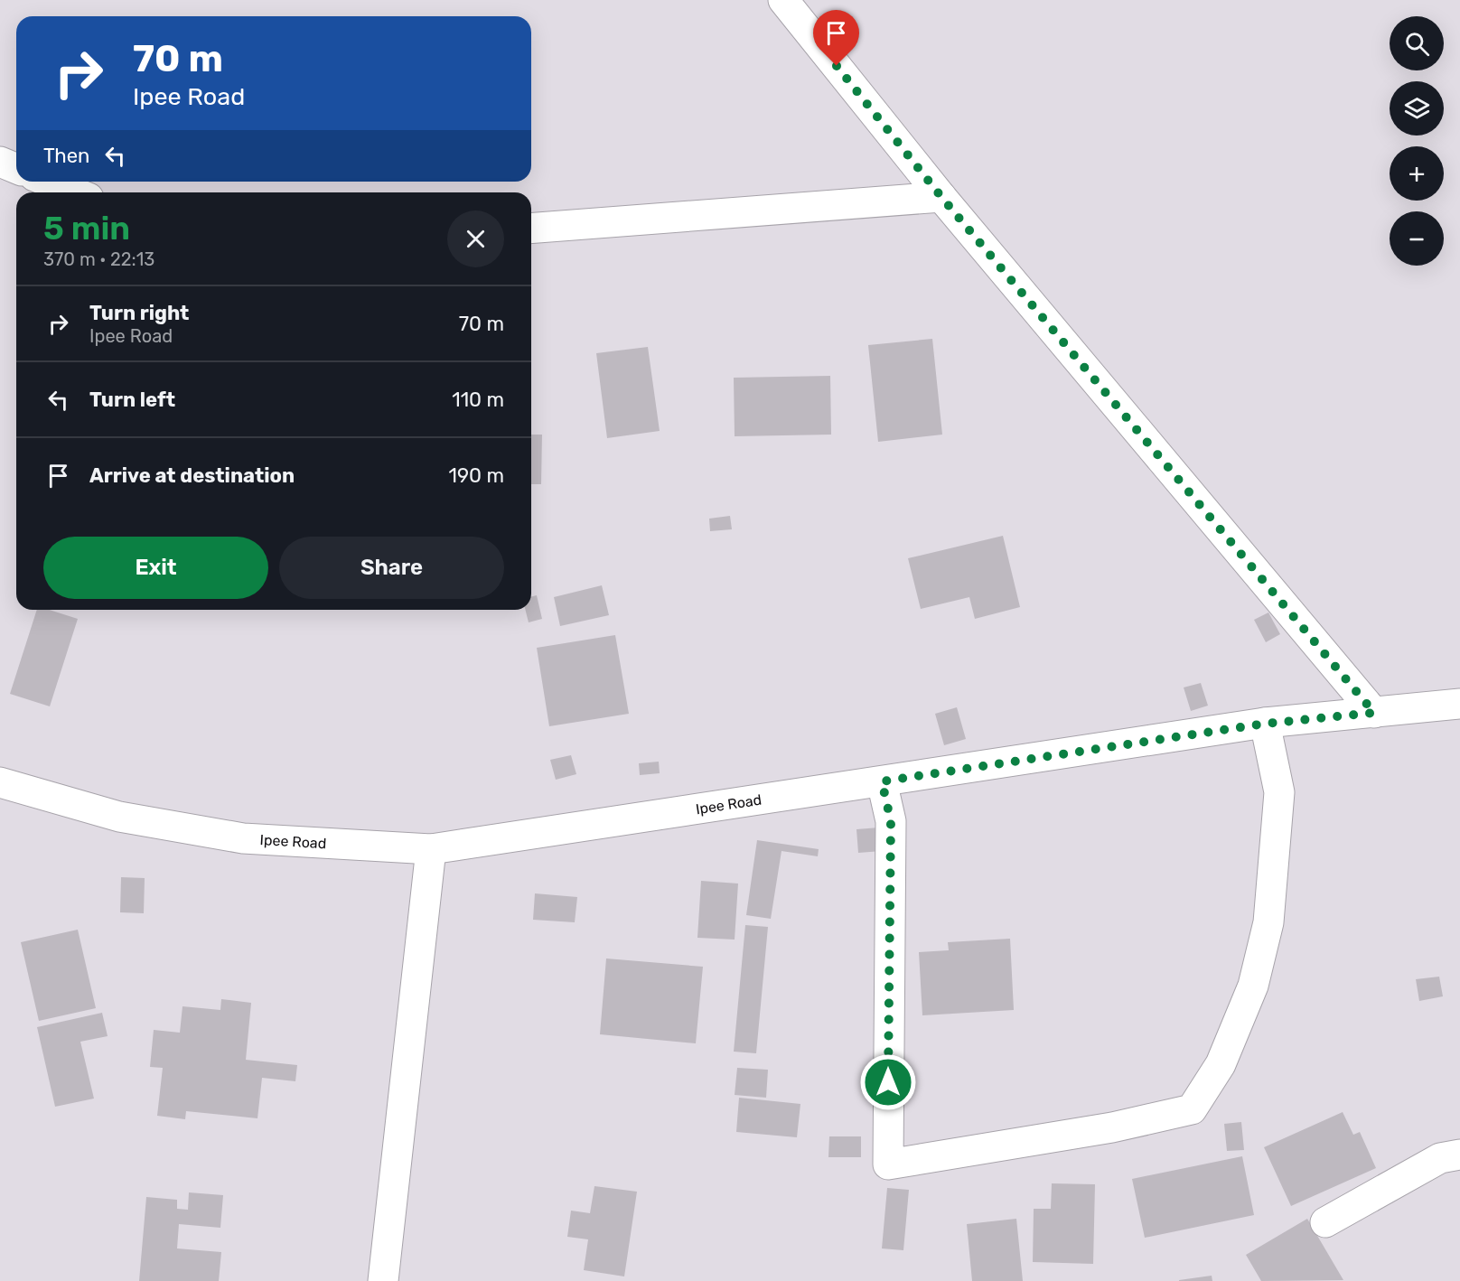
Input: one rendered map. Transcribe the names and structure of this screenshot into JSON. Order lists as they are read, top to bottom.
{
  "streets": {
    "street": ["Ipee Road"]
  },
  "page": {
    "map_buttons": ["+", "−"],
    "turn": ["70 m", "Ipee Road"],
    "then": "Then",
    "heading": ["5 min", "370 m · 22:13"],
    "list": [
      {
        "name": "Turn right",
        "note": "Ipee Road",
        "value": "70 m"
      },
      {
        "name": "Turn left",
        "value": "110 m"
      },
      {
        "name": "Arrive at destination",
        "value": "190 m"
      }
    ],
    "buttons": ["Exit", "Share"]
  }
}
